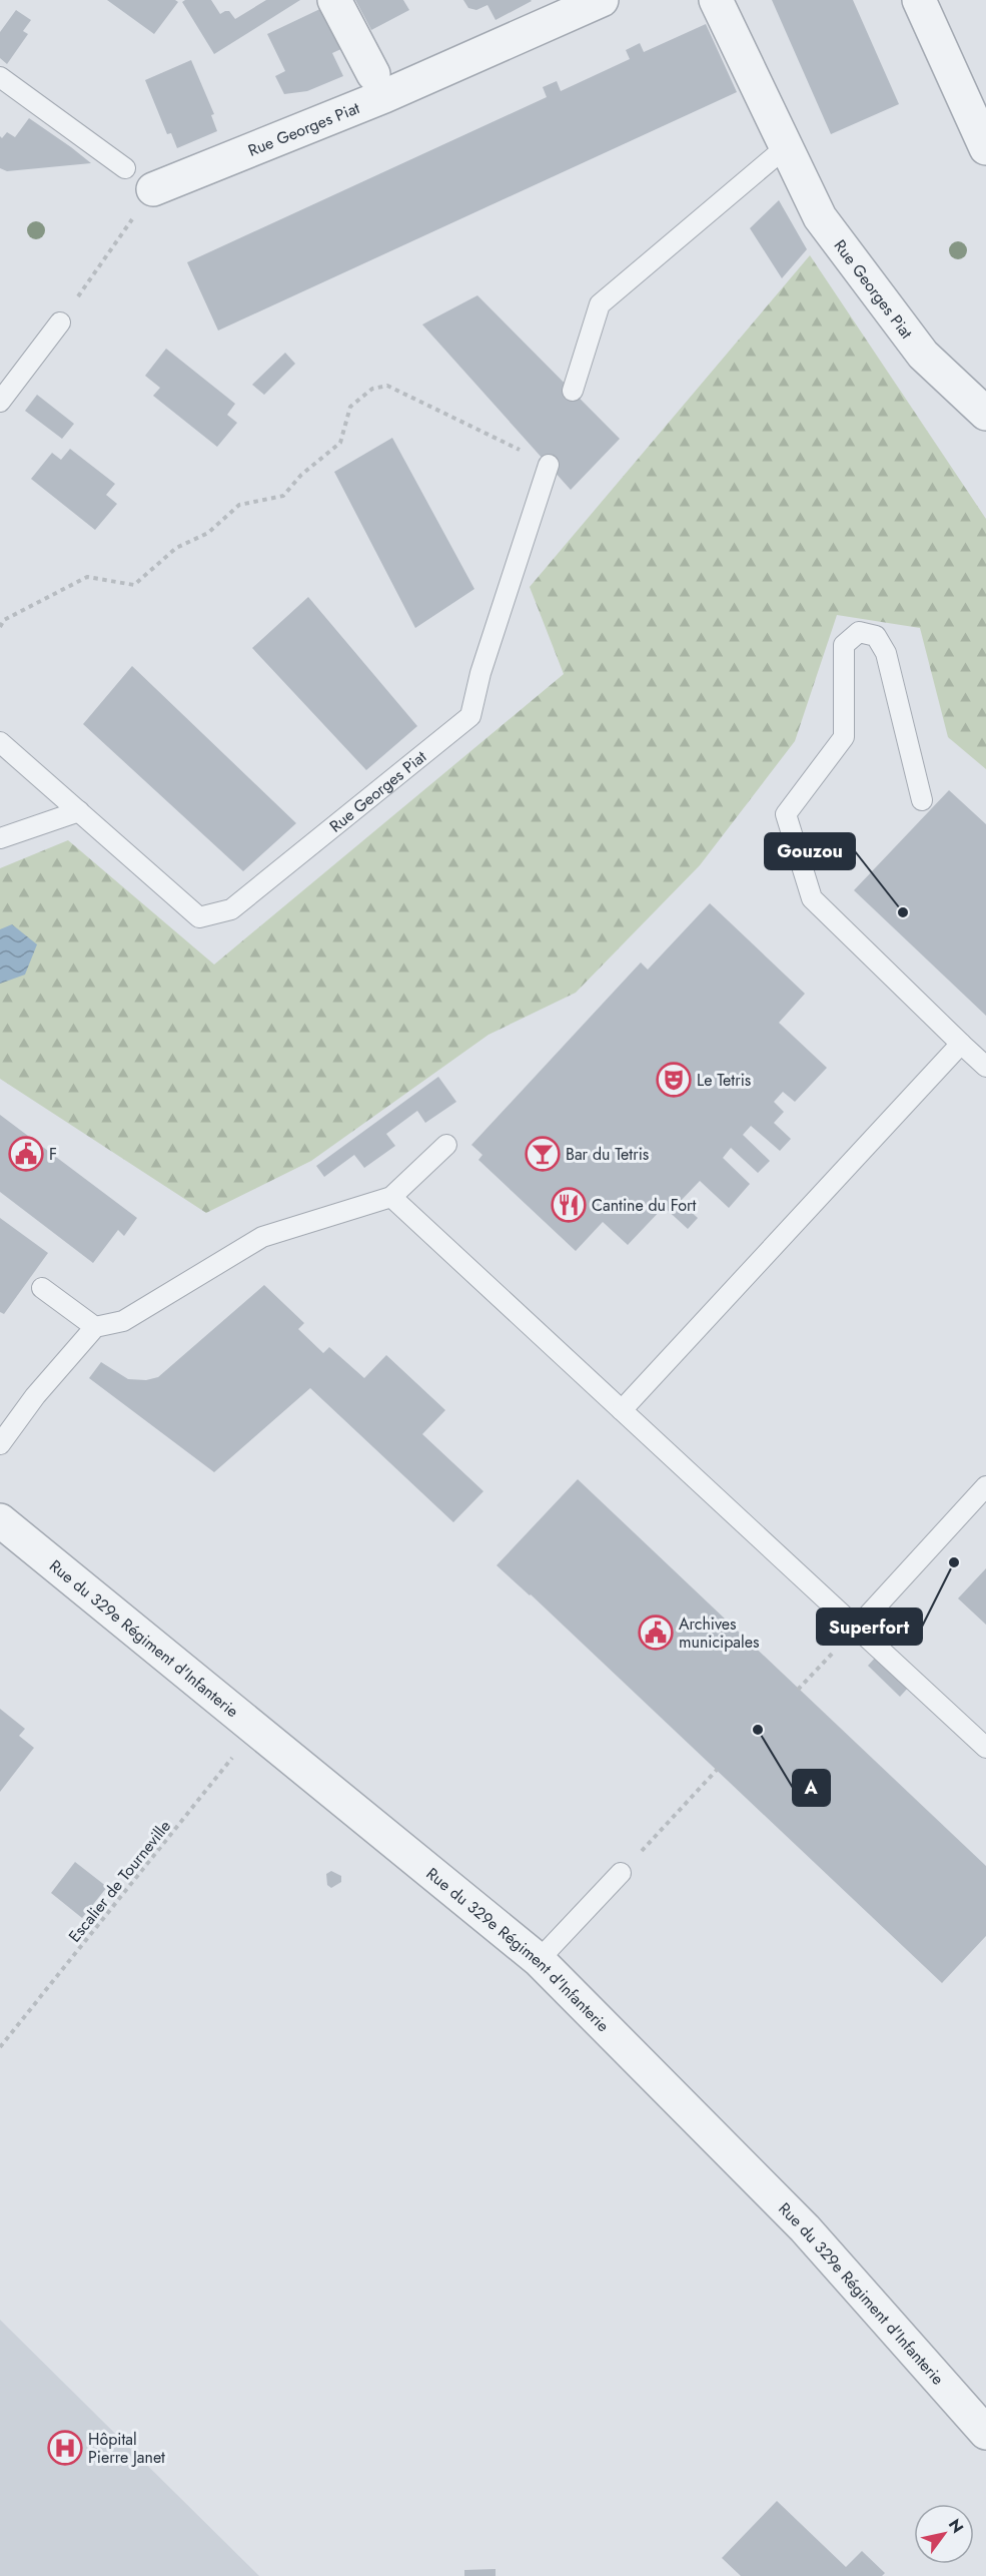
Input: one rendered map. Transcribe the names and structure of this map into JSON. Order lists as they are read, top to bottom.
{
  "streets": {
    "street": ["Rue Georges Piat", "Rue du 329e Régiment d'Infanterie"],
    "path": ["Escalier de Tourneville"]
  },
  "crossings": [
    ["Rue du 329e Régiment d'Infanterie", "Escalier de Tourneville"]
  ],
  "places": {
    "other": ["Gouzou", "Superfort", "A"],
    "theatre": ["Le Tetris"],
    "public building": ["F", "Archives municipales"],
    "bar": ["Bar du Tetris"],
    "restaurant": ["Cantine du Fort"],
    "hospital": ["Hôpital Pierre Janet"]
  },
  "north": "top right"
}
